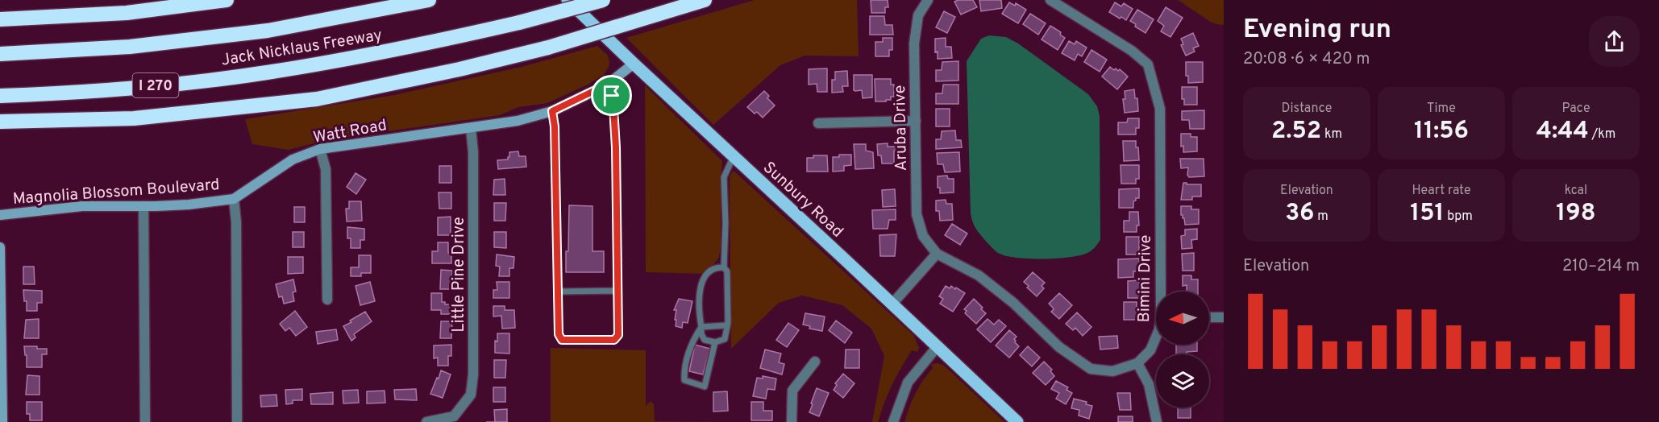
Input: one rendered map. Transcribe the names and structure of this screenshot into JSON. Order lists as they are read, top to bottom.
{
  "streets": {
    "highway": ["Jack Nicklaus Freeway", "I 270"],
    "main road": ["Sunbury Road"],
    "street": [
      "Aruba Drive",
      "Watt Road",
      "Magnolia Blossom Boulevard",
      "Little Pine Drive",
      "Bimini Drive"
    ]
  },
  "crossings": [
    ["Watt Road", "Magnolia Blossom Boulevard"],
    ["Watt Road", "Sunbury Road"],
    ["Watt Road", "Little Pine Drive"]
  ],
  "north": "left",
  "page": {
    "heading": ["Evening run", "20:08 · 6 × 420 m"],
    "stats": [
      ["Distance", "2.52 km"],
      ["Time", "11:56"],
      ["Pace", "4:44 /km"],
      ["Elevation", "36 m"],
      ["Heart rate", "151 bpm"],
      ["kcal", "198"]
    ],
    "chart": ["Elevation", "210–214 m"]
  }
}
